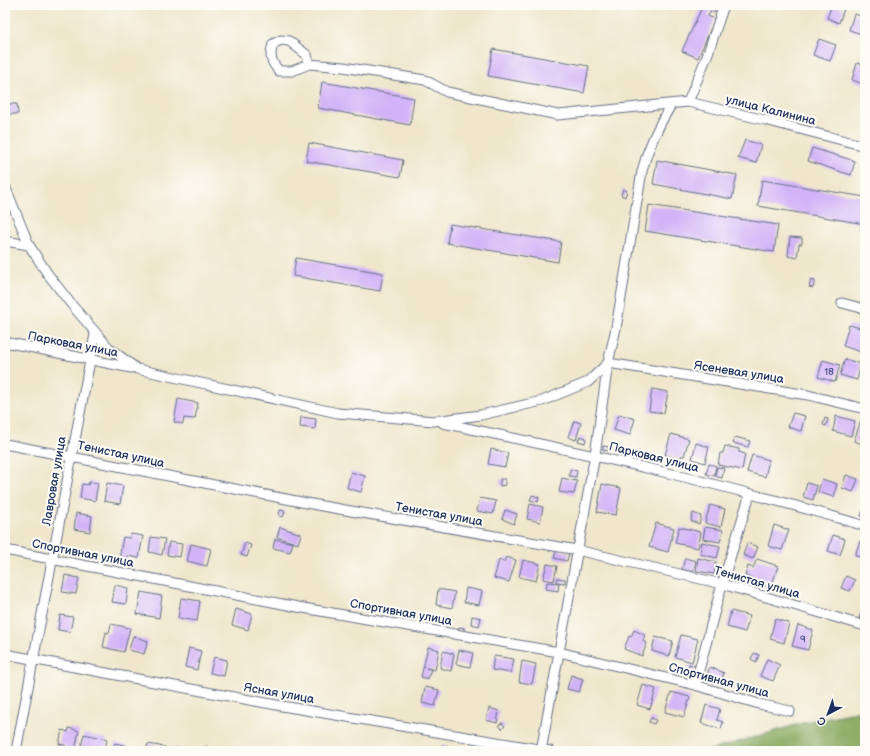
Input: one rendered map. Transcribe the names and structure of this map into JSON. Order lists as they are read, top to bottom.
{
  "streets": {
    "street": [
      "улица Калинина",
      "Парковая улица",
      "Ясеневая улица",
      "Тенистая улица",
      "Лавровая улица",
      "Спортивная улица",
      "Ясная улица"
    ]
  },
  "crossings": [
    ["Парковая улица", "Лавровая улица"],
    ["Тенистая улица", "Лавровая улица"],
    ["Лавровая улица", "Спортивная улица"],
    ["Лавровая улица", "Ясная улица"]
  ],
  "house_numbers": ["18", "9"],
  "north": "bottom left"
}
